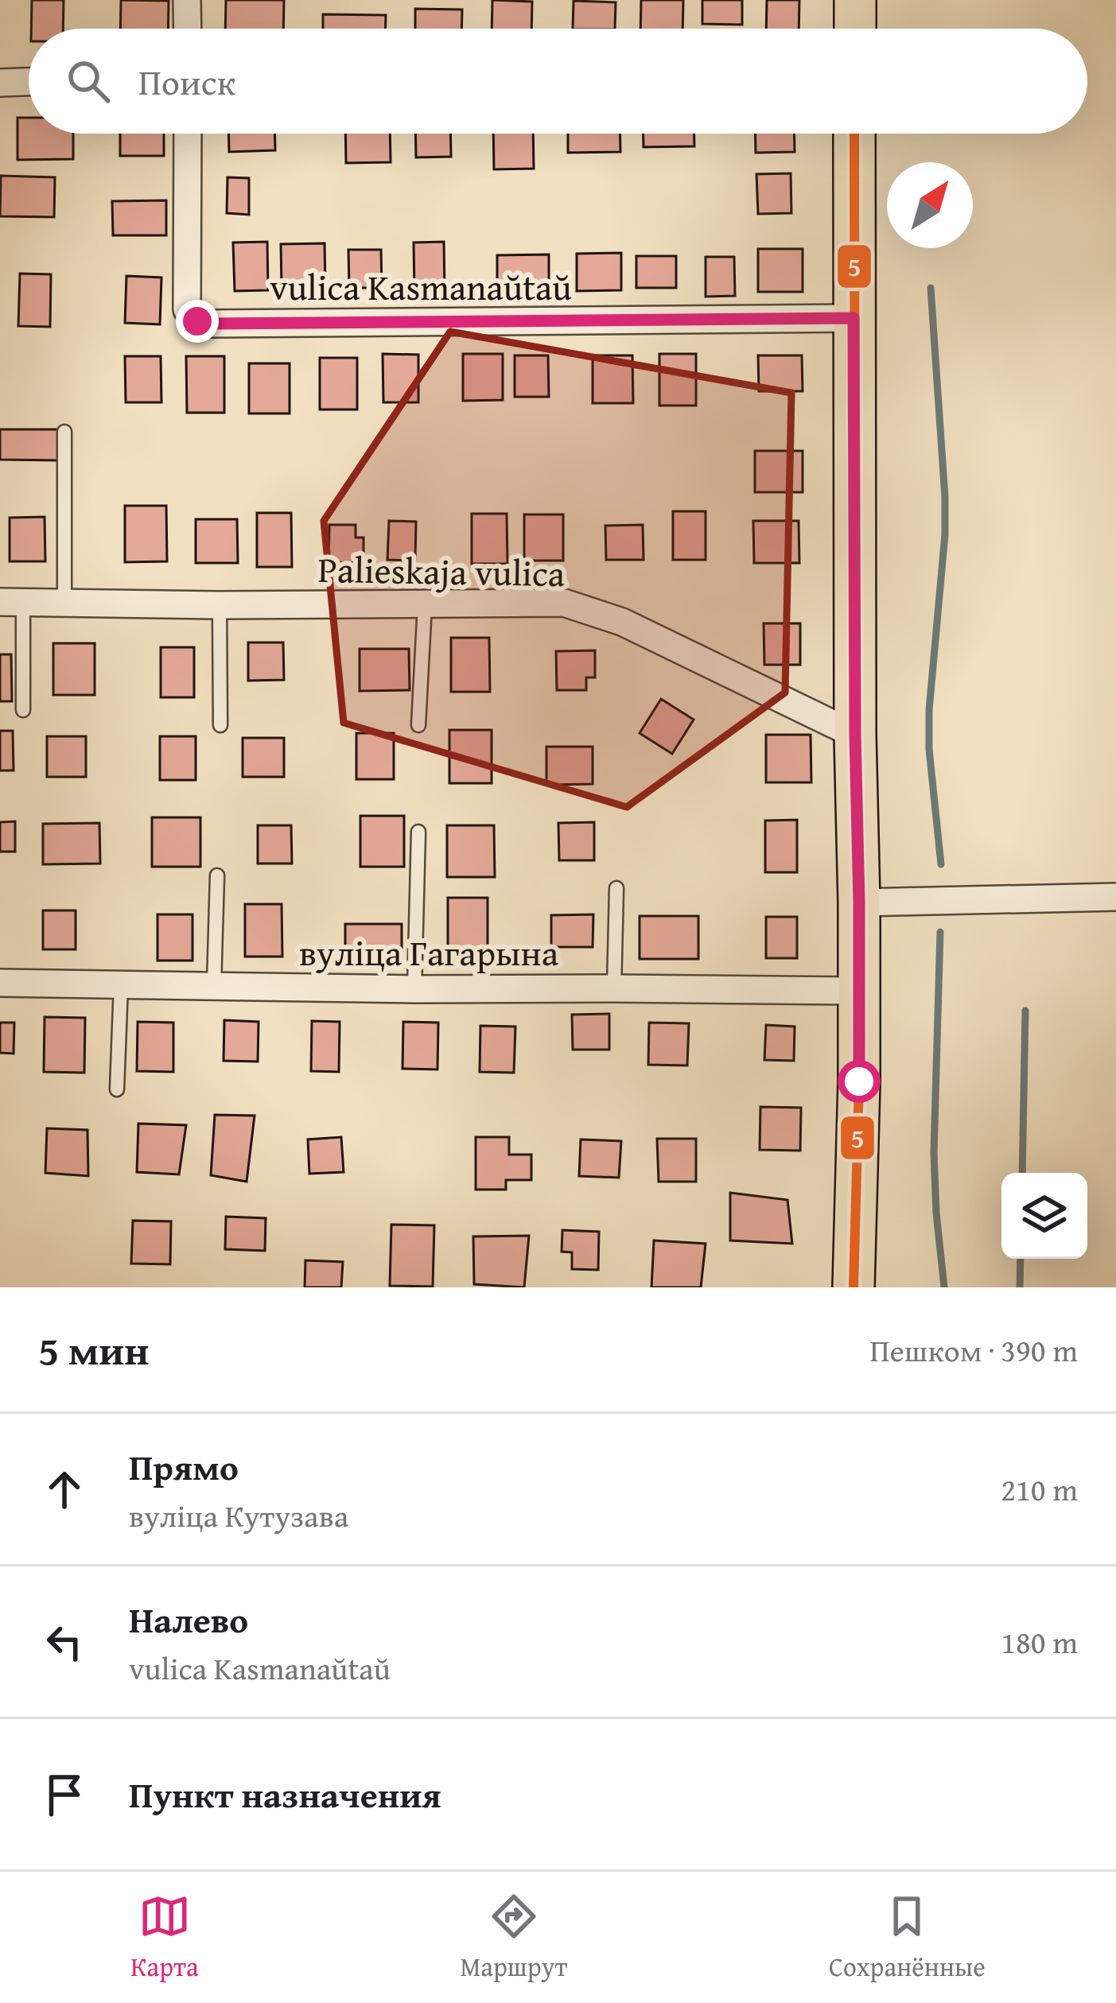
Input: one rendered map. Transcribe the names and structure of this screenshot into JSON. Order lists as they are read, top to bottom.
{
  "streets": {
    "street": ["vulica Kasmanaŭtaŭ", "Palieskaja vulica", "вуліца Гагарына"]
  },
  "lines": ["transit line 5"],
  "north": "top right",
  "page": {
    "search": "Поиск",
    "heading": ["5 мин", "Пешком · 390 m"],
    "list": [
      ["Прямо", "вуліца Кутузава", "210 m"],
      ["Налево", "vulica Kasmanaŭtaŭ", "180 m"],
      "Пункт назначения"
    ],
    "nav": ["Карта", "Маршрут", "Сохранённые"]
  }
}
